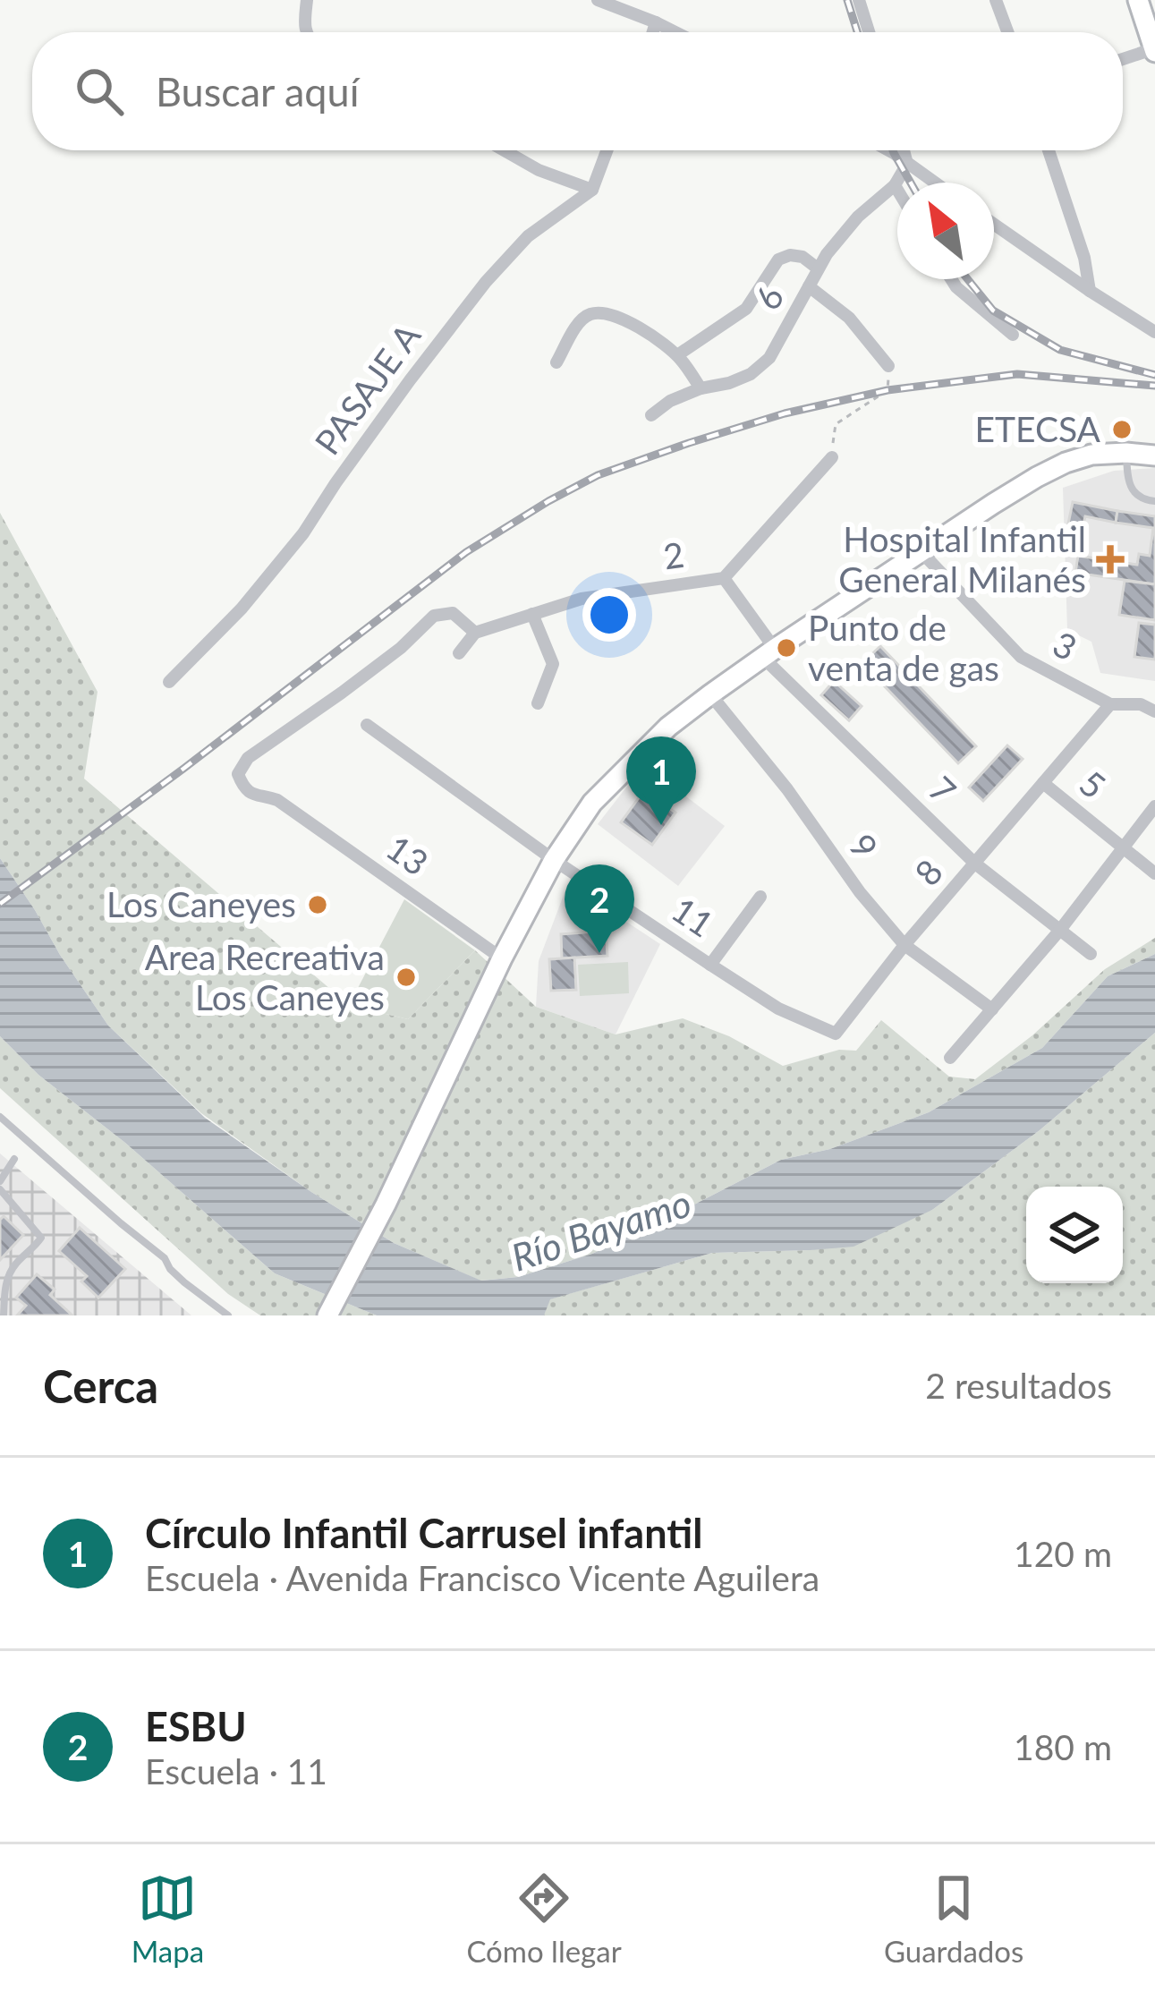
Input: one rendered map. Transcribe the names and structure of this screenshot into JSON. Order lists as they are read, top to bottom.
{
  "streets": {
    "street": [
      "6",
      "PASAJE A",
      "2",
      "3",
      "5",
      "7",
      "9",
      "13",
      "8",
      "11"
    ]
  },
  "crossings": [
    ["2", "7"],
    ["2", "13"],
    ["3", "8"],
    ["5", "8"],
    ["7", "8"],
    ["9", "8"],
    ["8", "11"]
  ],
  "water": ["Río Bayamo"],
  "places": {
    "other": [
      "ETECSA",
      "Punto de venta de gas",
      "Los Caneyes",
      "Area Recreativa Los Caneyes"
    ],
    "health": ["Hospital Infantil General Milanés"]
  },
  "north": "top left",
  "page": {
    "search": "Buscar aquí",
    "pins": ["1", "2"],
    "heading": ["Cerca", "2 resultados"],
    "list": [
      {
        "mark": "1",
        "name": "Círculo Infantil Carrusel infantil",
        "note": "Escuela · Avenida Francisco Vicente Aguilera",
        "value": "120 m"
      },
      {
        "mark": "2",
        "name": "ESBU",
        "note": "Escuela · 11",
        "value": "180 m"
      }
    ],
    "nav": ["Mapa", "Cómo llegar", "Guardados"]
  }
}
